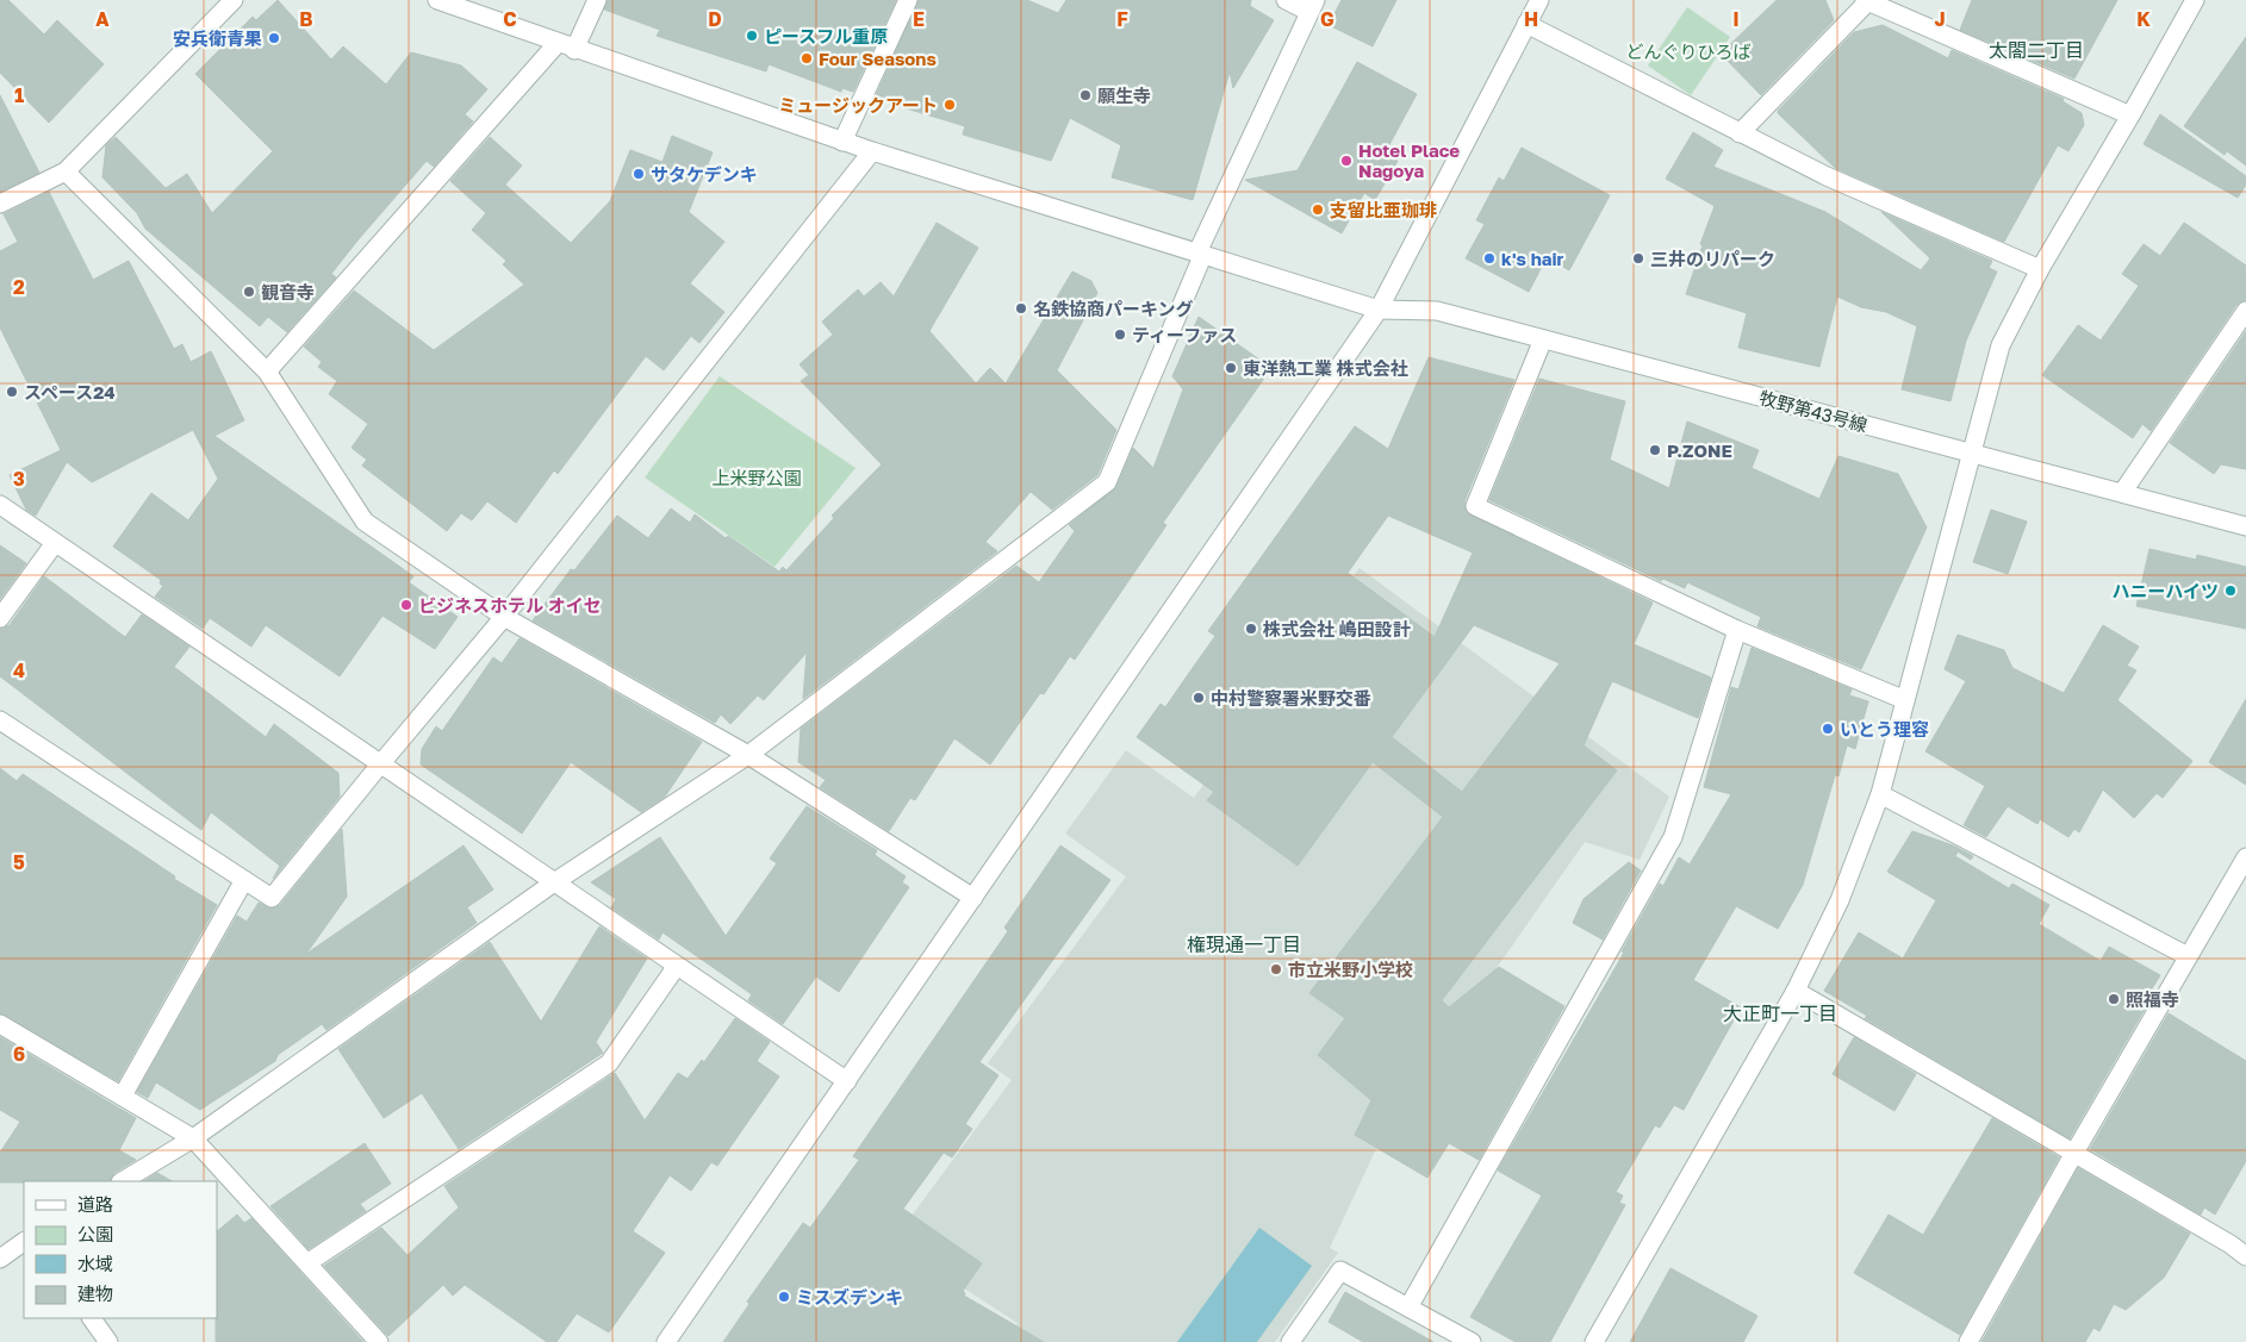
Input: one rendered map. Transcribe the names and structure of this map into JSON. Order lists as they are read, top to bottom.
{
  "streets": {
    "street": ["牧野第43号線"]
  },
  "districts": ["太閤二丁目", "権現通一丁目", "大正町一丁目"],
  "parks": ["どんぐりひろば", "上米野公園"],
  "places": [
    "ピースフル重原",
    "安兵衛青果",
    "Four Seasons",
    "願生寺",
    "ミュージックアート",
    "Hotel Place Nagoya",
    "サタケデンキ",
    "支留比亜珈琲",
    "k's hair",
    "三井のリパーク",
    "観音寺",
    "名鉄協商パーキング",
    "ティーファス",
    "東洋熱工業 株式会社",
    "スペース24",
    "P.ZONE",
    "ハニーハイツ",
    "ビジネスホテル オイセ",
    "株式会社 嶋田設計",
    "中村警察署米野交番",
    "いとう理容",
    "市立米野小学校",
    "照福寺",
    "ミスズデンキ"
  ],
  "legend": [
    "道路",
    "公園",
    "水域",
    "建物"
  ],
  "grid": {
    "columns": [
      "A",
      "B",
      "C",
      "D",
      "E",
      "F",
      "G",
      "H",
      "I",
      "J",
      "K"
    ],
    "rows": [
      "1",
      "2",
      "3",
      "4",
      "5",
      "6"
    ]
  }
}
